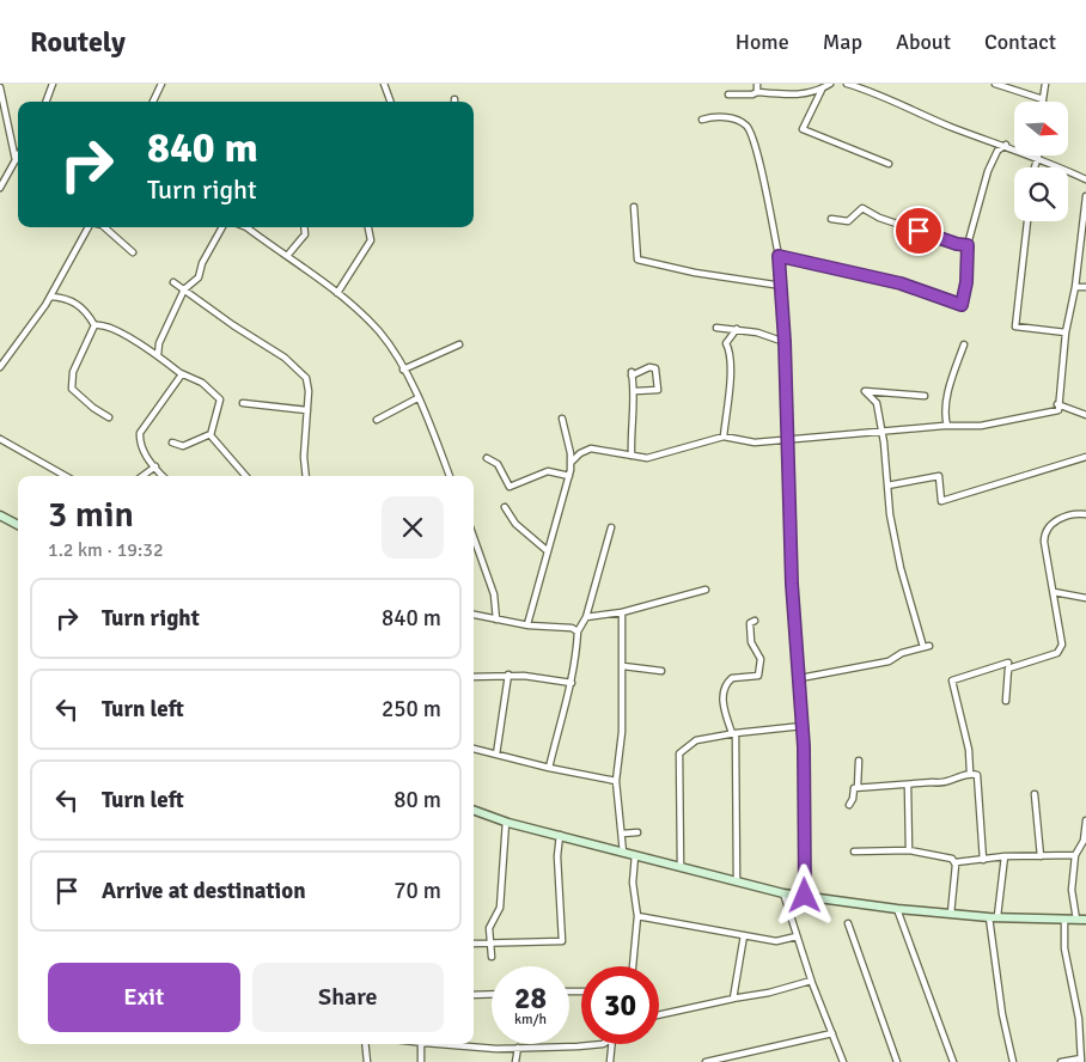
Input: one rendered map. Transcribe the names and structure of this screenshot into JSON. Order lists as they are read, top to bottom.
{
  "north": "right",
  "page": {
    "header": "Routely",
    "nav": [
      "Home",
      "Map",
      "About",
      "Contact"
    ],
    "turn": ["840 m", "Turn right"],
    "heading": ["3 min", "1.2 km · 19:32"],
    "list": [
      {
        "name": "Turn right",
        "value": "840 m"
      },
      {
        "name": "Turn left",
        "value": "250 m"
      },
      {
        "name": "Turn left",
        "value": "80 m"
      },
      {
        "name": "Arrive at destination",
        "value": "70 m"
      }
    ],
    "buttons": ["Exit", "Share"],
    "speed": "28 km/h",
    "limit": "30"
  }
}
